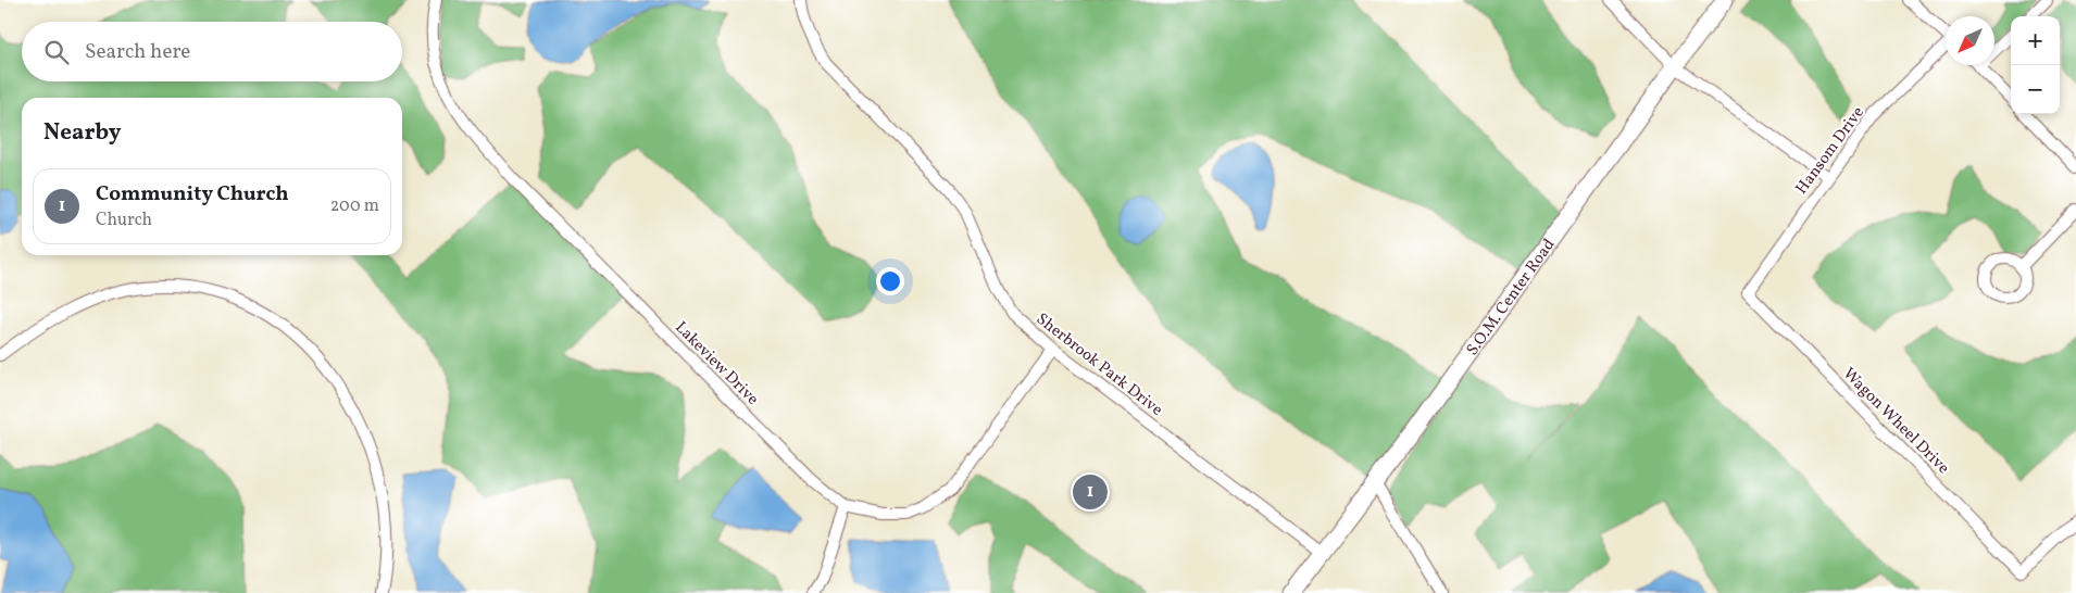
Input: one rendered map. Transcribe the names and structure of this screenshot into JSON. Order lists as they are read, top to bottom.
{
  "streets": {
    "main road": ["S.O.M. Center Road"],
    "street": [
      "Hansom Drive",
      "Lakeview Drive",
      "Sherbrook Park Drive",
      "Wagon Wheel Drive"
    ]
  },
  "crossings": [
    ["Hansom Drive", "Wagon Wheel Drive"],
    ["S.O.M. Center Road", "Sherbrook Park Drive"]
  ],
  "north": "bottom left",
  "page": {
    "map_buttons": ["+", "−"],
    "search": "Search here",
    "heading": "Nearby",
    "list": [
      {
        "mark": "1",
        "name": "Community Church",
        "note": "Church",
        "value": "200 m"
      }
    ],
    "pins": "1"
  }
}
